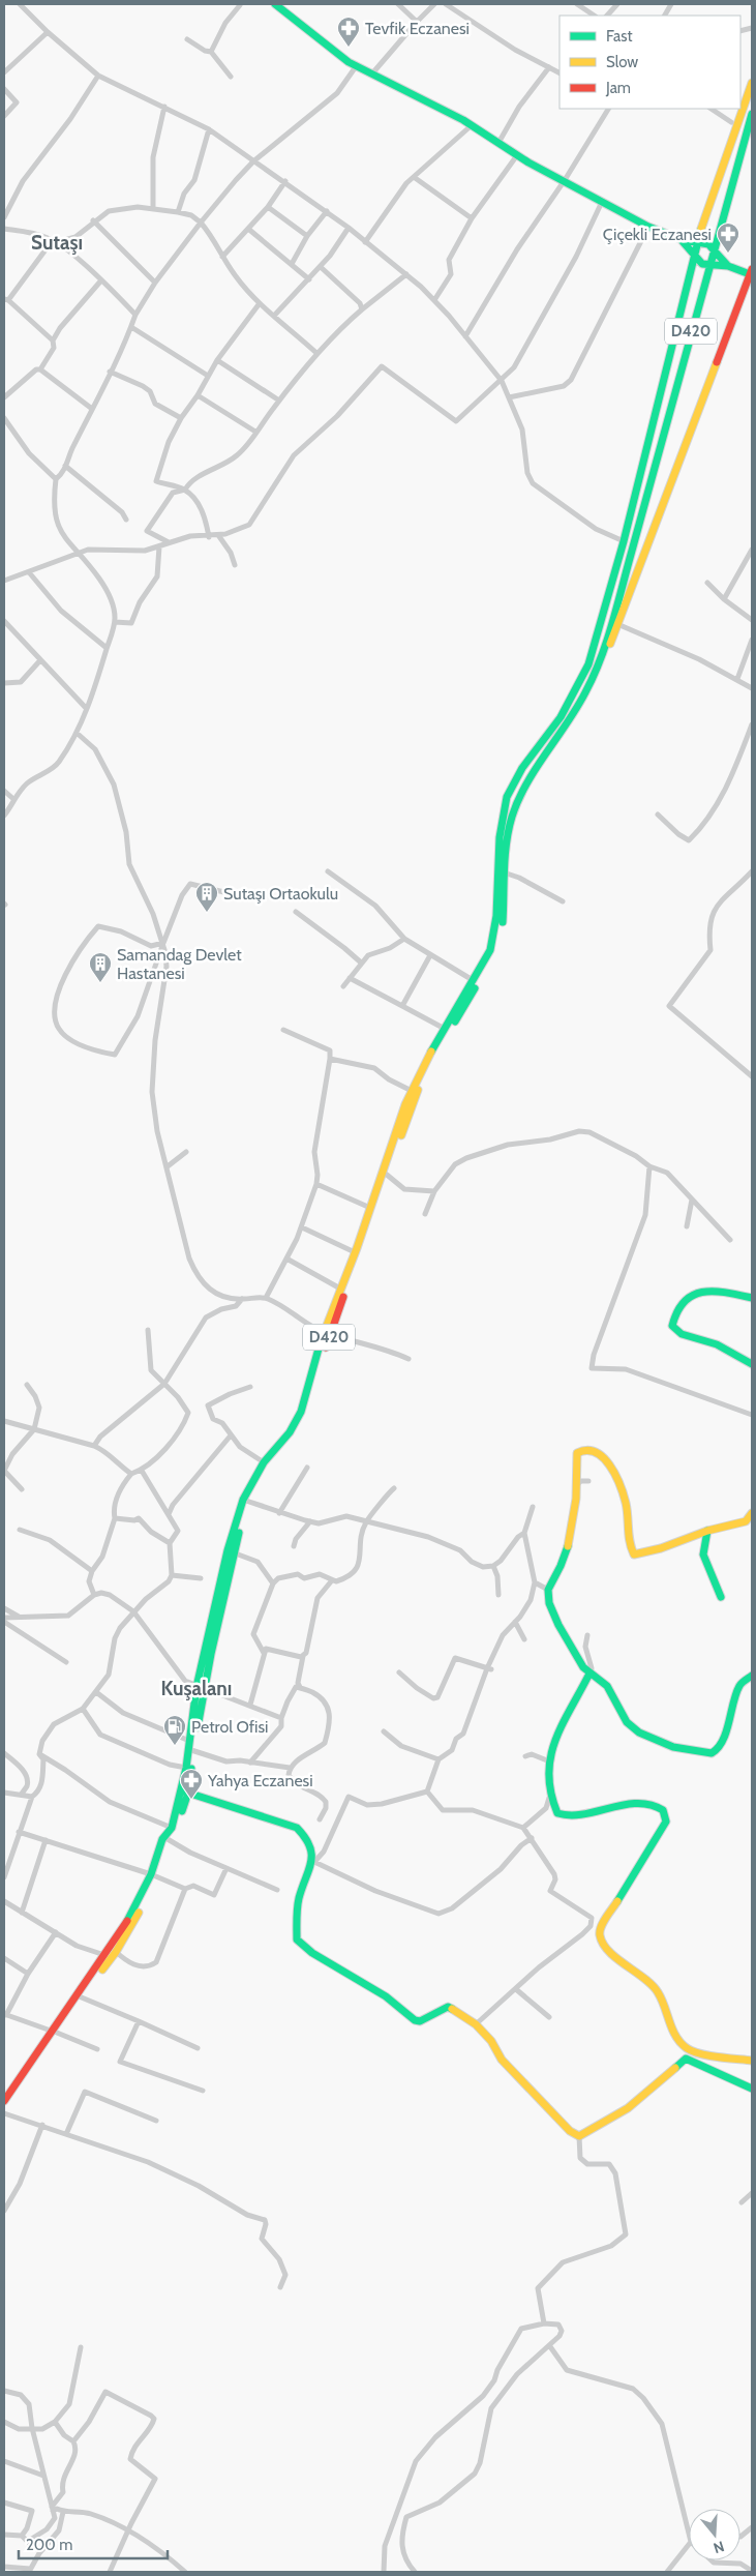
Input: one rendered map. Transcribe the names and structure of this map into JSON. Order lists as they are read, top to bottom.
{
  "streets": {
    "main road": ["D420"]
  },
  "districts": ["Sutaşı", "Kuşalanı"],
  "places": {
    "pharmacy": ["Tevfik Eczanesi", "Çiçekli Eczanesi", "Yahya Eczanesi"],
    "building": ["Sutaşı Ortaokulu", "Samandag Devlet Hastanesi"],
    "fuel station": ["Petrol Ofisi"]
  },
  "legend": ["Fast", "Slow", "Jam"],
  "scale_bar": "200 m",
  "north": "bottom"
}
